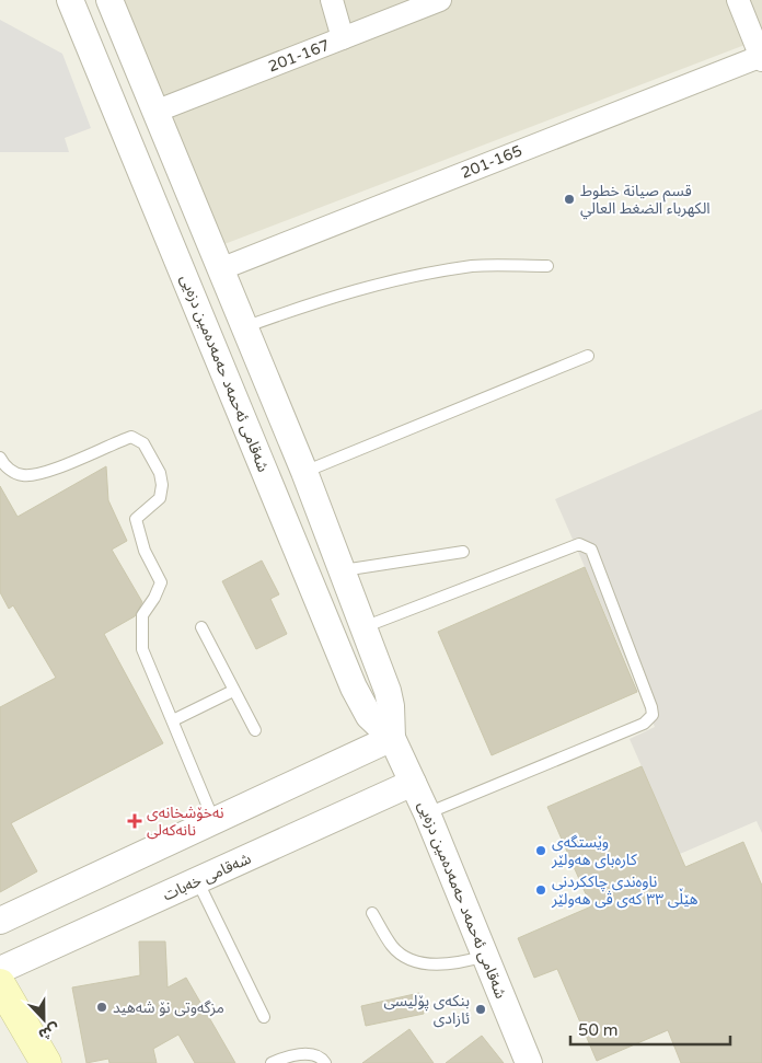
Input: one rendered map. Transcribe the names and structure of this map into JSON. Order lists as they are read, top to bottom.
{
  "streets": {
    "street": [
      "201-167",
      "201-165",
      "شەقامی ئەحمەد حەمەدەمین دزەیی",
      "شەقامی خەبات"
    ]
  },
  "crossings": [
    ["201-167", "شەقامی ئەحمەد حەمەدەمین دزەیی"],
    ["201-165", "شەقامی ئەحمەد حەمەدەمین دزەیی"],
    ["شەقامی ئەحمەد حەمەدەمین دزەیی", "شەقامی خەبات"]
  ],
  "places": {
    "other": [
      "قسم صيانة خطوط الكهرباء الضغط العالي",
      "وێستگەی کارەبای هەولێر",
      "ناوەندی چاککردنی هێڵی ٣٣ کەی ڤی هەولێر",
      "مزگەوتی نۆ شەهید",
      "بنکەی پۆلیسی ئازادی"
    ],
    "health": ["نەخۆشخانەی نانەکەلی"]
  },
  "scale_bar": "50 m",
  "north": "bottom"
}
